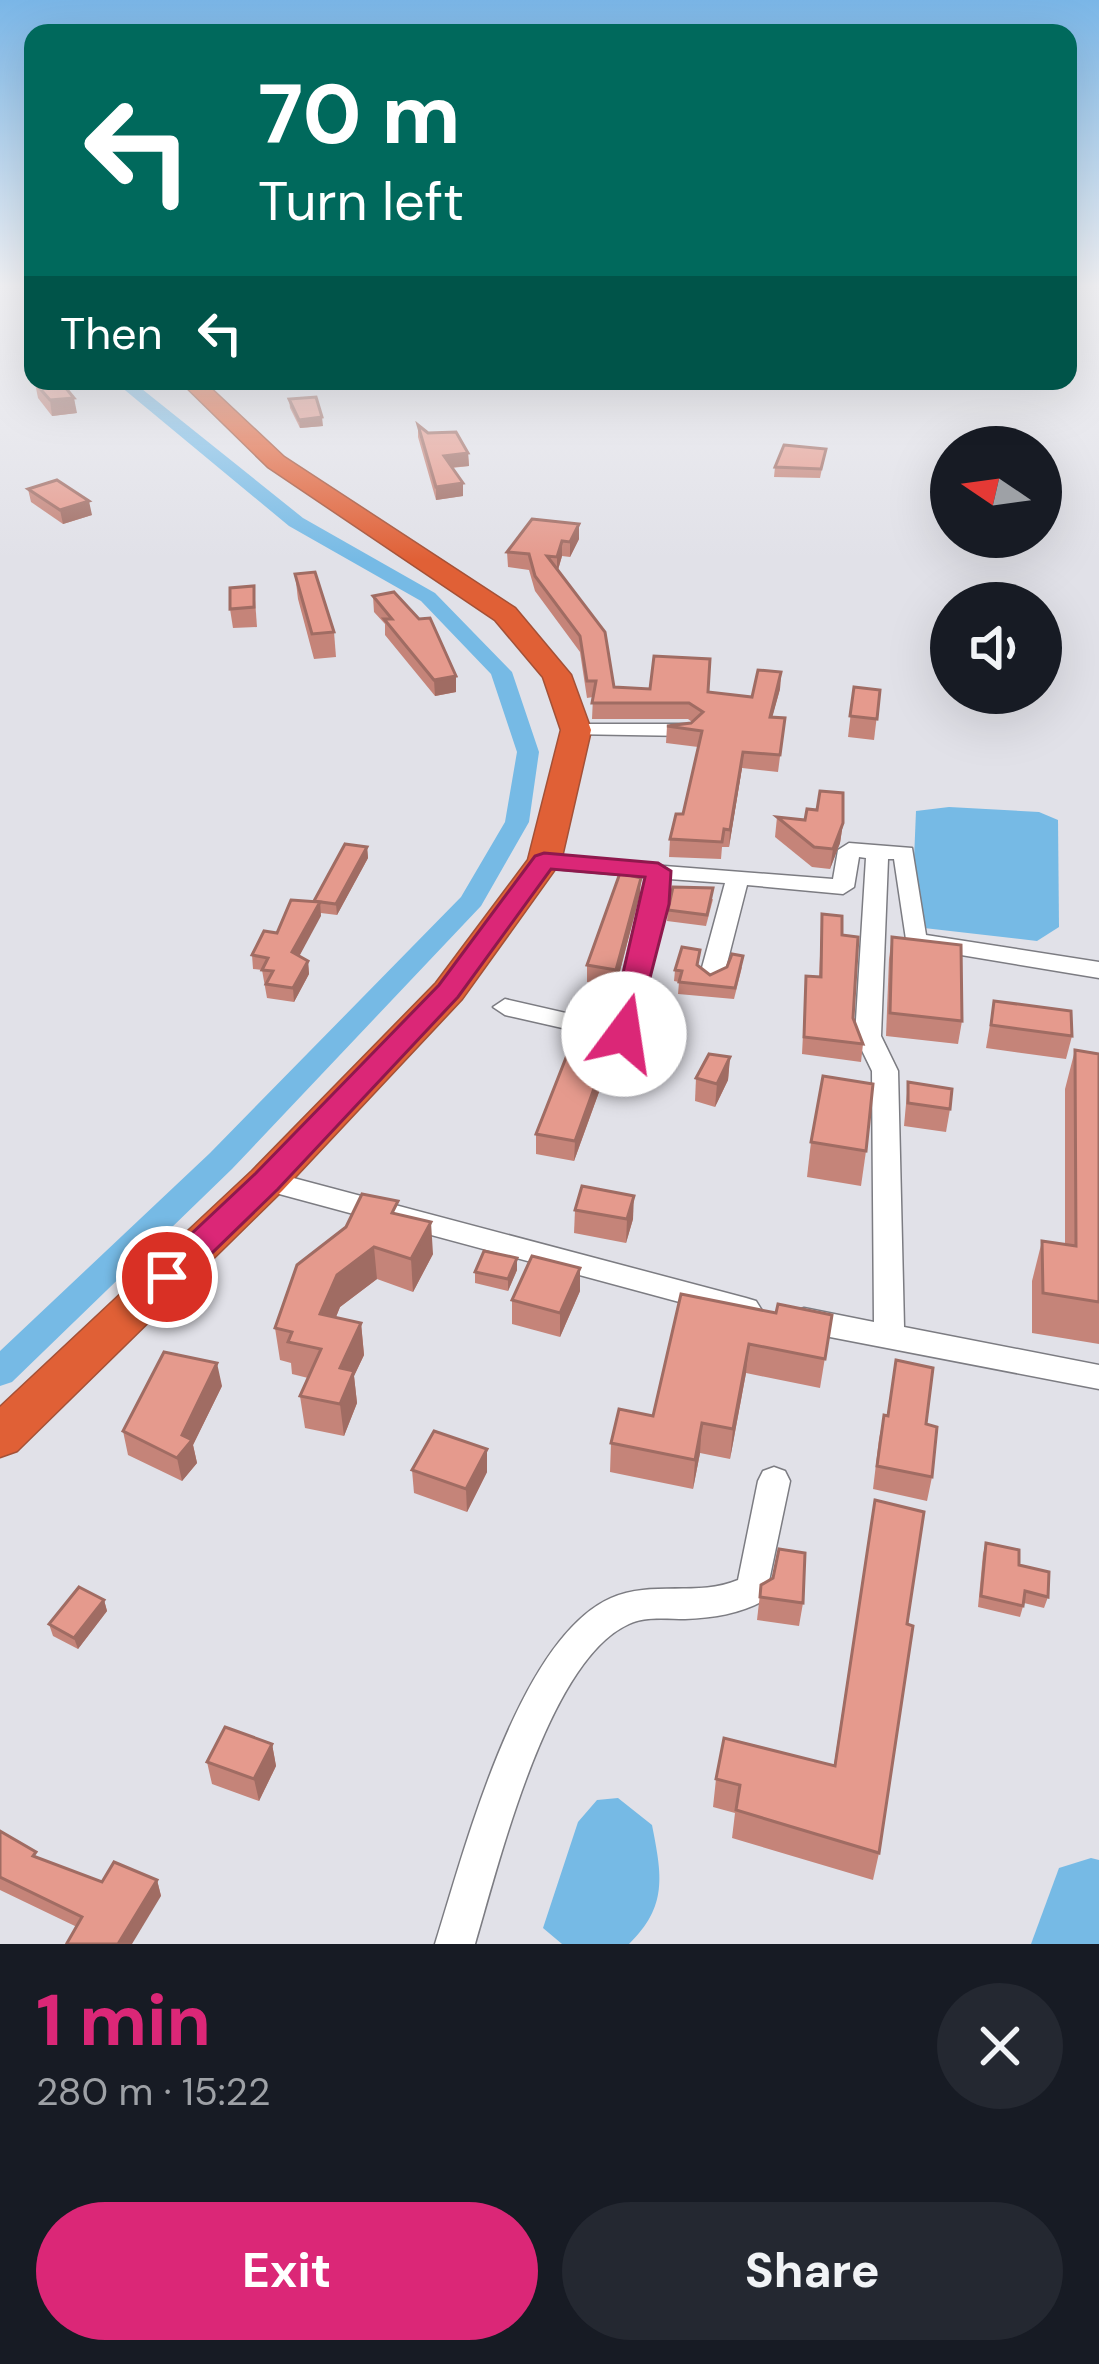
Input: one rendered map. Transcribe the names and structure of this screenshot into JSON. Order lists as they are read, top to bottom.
{
  "north": "left",
  "page": {
    "turn": ["70 m", "Turn left"],
    "then": "Then",
    "heading": ["1 min", "280 m · 15:22"],
    "buttons": ["Exit", "Share"]
  }
}
